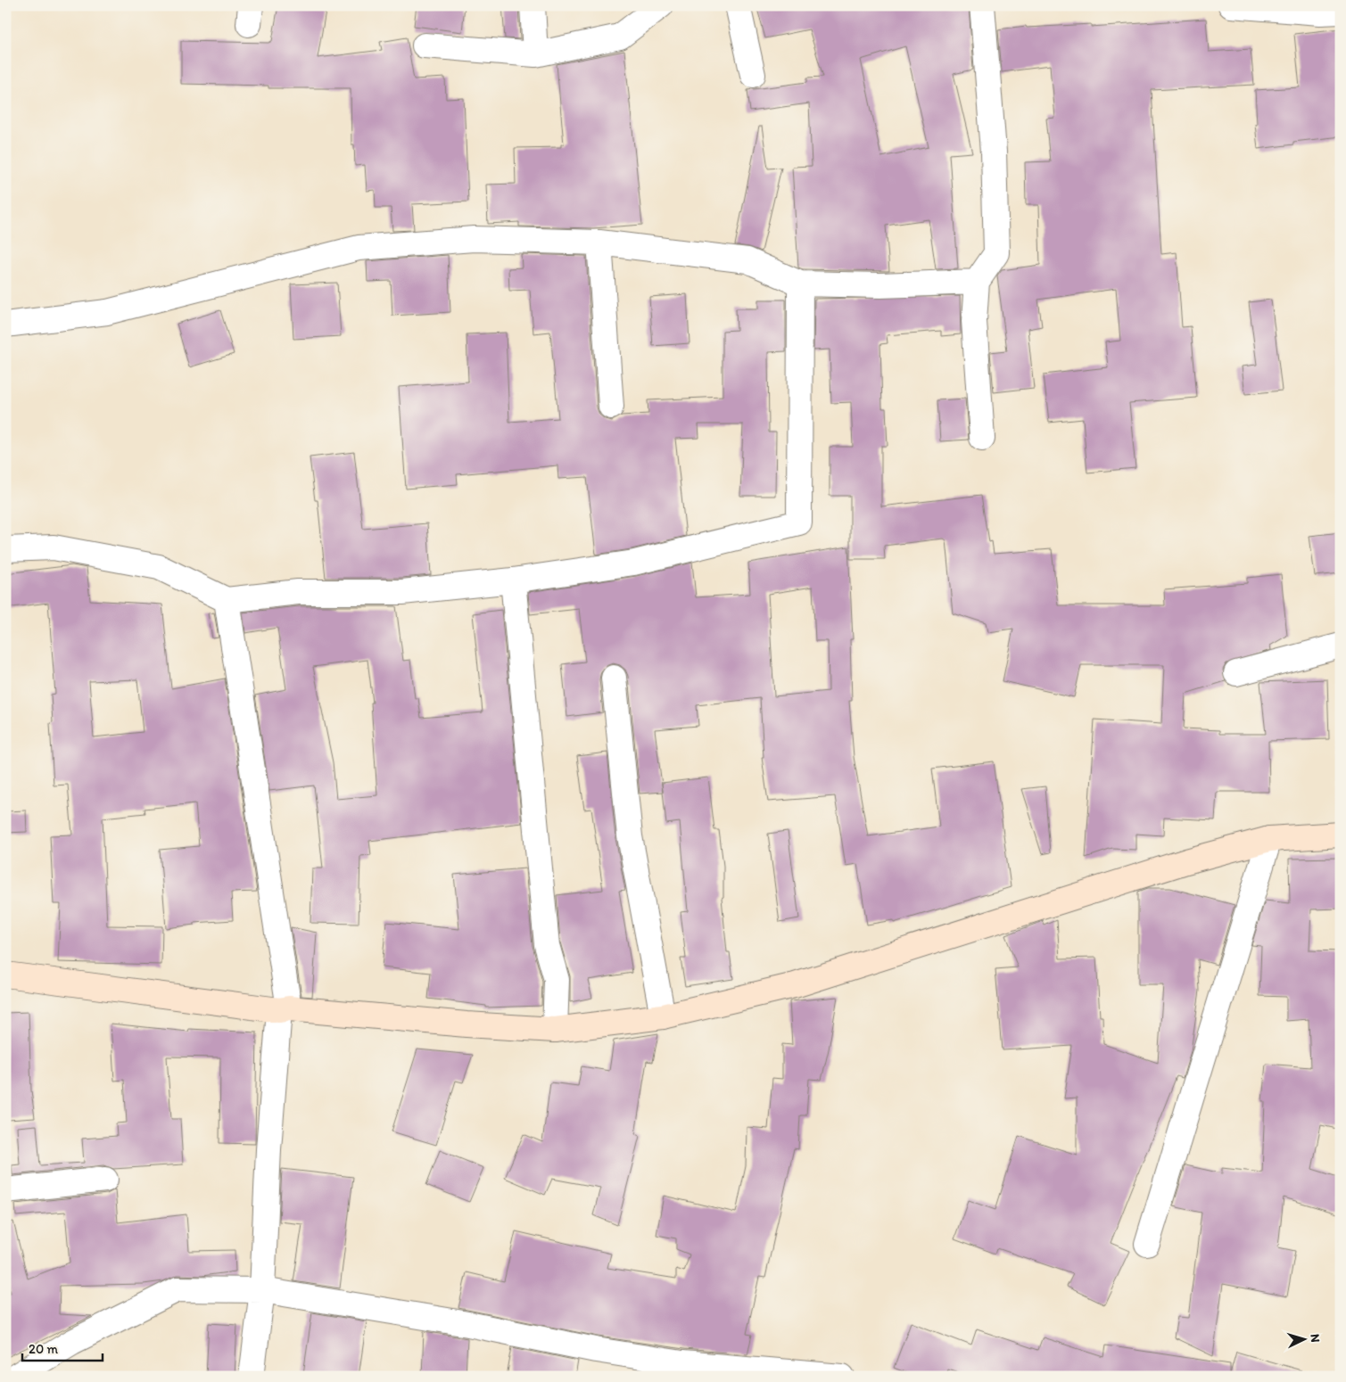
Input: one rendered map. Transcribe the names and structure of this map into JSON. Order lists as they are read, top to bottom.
{
  "scale_bar": "20 m",
  "north": "right"
}
